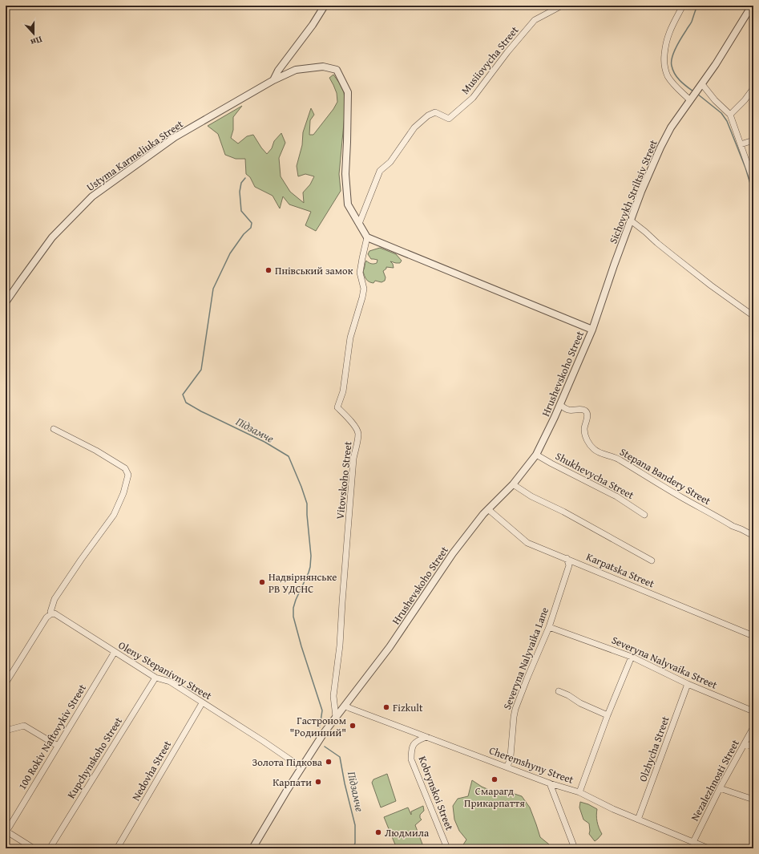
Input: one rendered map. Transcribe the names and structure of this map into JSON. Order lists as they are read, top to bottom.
{
  "streets": {
    "street": [
      "Musiiovycha Street",
      "Ustyma Karmeliuka Street",
      "Sichovykh Striltsiv Street",
      "Hrushevskoho Street",
      "Shukhevycha Street",
      "Stepana Bandery Street",
      "Vitovskoho Street",
      "Karpatska Street",
      "Severyna Nalyvaika Lane",
      "Severyna Nalyvaika Street",
      "Oleny Stepanivny Street",
      "100 Rokiv Naftovykiv Street",
      "Olzhycha Street",
      "Kupchynskoho Street",
      "Cheremshyny Street",
      "Nedovha Street",
      "Nezalezhnosti Street",
      "Kobrynskoi Street"
    ]
  },
  "crossings": [
    ["Musiiovycha Street", "Ustyma Karmeliuka Street"],
    ["Ustyma Karmeliuka Street", "Vitovskoho Street"],
    ["Sichovykh Striltsiv Street", "Hrushevskoho Street"],
    ["Hrushevskoho Street", "Shukhevycha Street"],
    ["Hrushevskoho Street", "Stepana Bandery Street"],
    ["Hrushevskoho Street", "Vitovskoho Street"],
    ["Hrushevskoho Street", "Karpatska Street"],
    ["Hrushevskoho Street", "Oleny Stepanivny Street"],
    ["Hrushevskoho Street", "Cheremshyny Street"],
    ["Karpatska Street", "Severyna Nalyvaika Lane"],
    ["Severyna Nalyvaika Lane", "Severyna Nalyvaika Street"],
    ["Severyna Nalyvaika Lane", "Cheremshyny Street"],
    ["Severyna Nalyvaika Street", "Olzhycha Street"],
    ["Oleny Stepanivny Street", "100 Rokiv Naftovykiv Street"],
    ["Oleny Stepanivny Street", "Kupchynskoho Street"],
    ["Oleny Stepanivny Street", "Nedovha Street"],
    ["Olzhycha Street", "Cheremshyny Street"],
    ["Cheremshyny Street", "Nezalezhnosti Street"],
    ["Cheremshyny Street", "Kobrynskoi Street"]
  ],
  "water": ["Підзамче"],
  "places": [
    "Пнівський замок",
    "Надвірнянське РВ УДСНС",
    "Fizkult",
    "Гастроном \"Родинний\"",
    "Золота Підкова",
    "Смарагд Прикарпаття",
    "Карпати",
    "Людмила"
  ],
  "north": "bottom"
}
